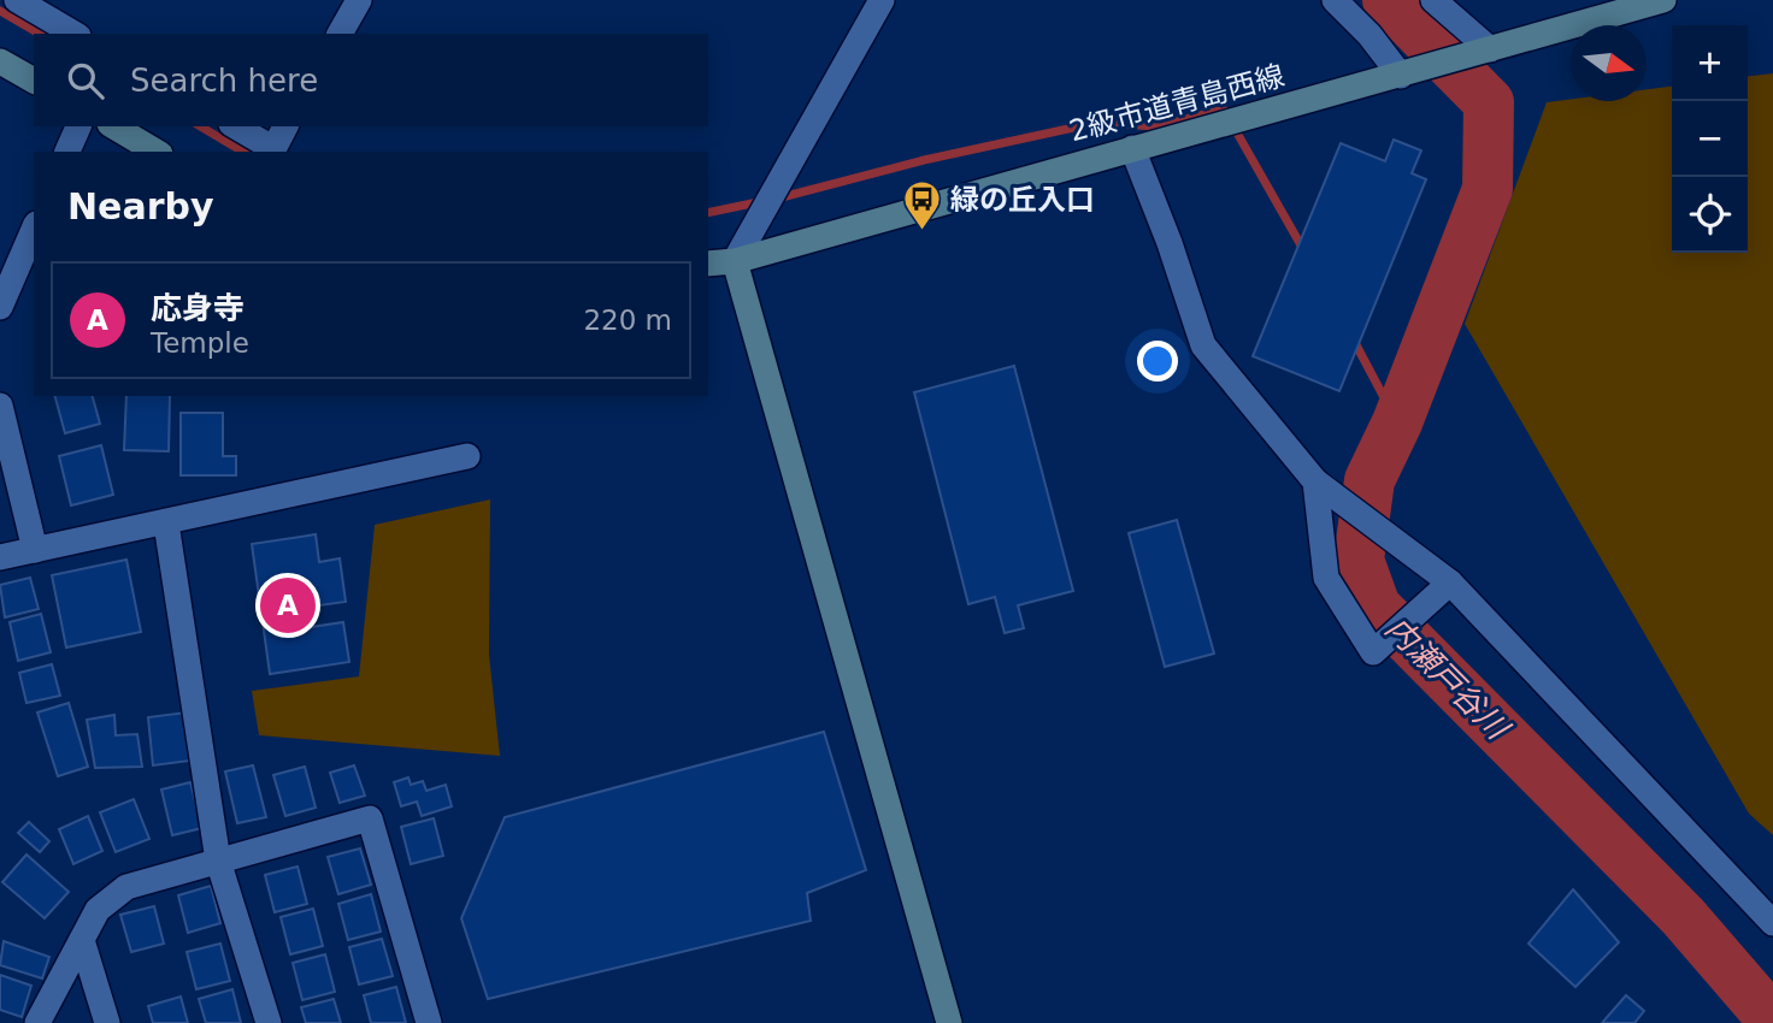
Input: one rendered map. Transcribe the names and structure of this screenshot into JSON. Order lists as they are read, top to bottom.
{
  "streets": {
    "street": ["2級市道青島西線"]
  },
  "water": ["内瀬戸谷川"],
  "places": {
    "bus stop": ["緑の丘入口"]
  },
  "north": "right",
  "page": {
    "map_buttons": ["+", "−"],
    "search": "Search here",
    "heading": "Nearby",
    "list": [
      {
        "mark": "A",
        "name": "応身寺",
        "note": "Temple",
        "value": "220 m"
      }
    ],
    "pins": "A"
  }
}
